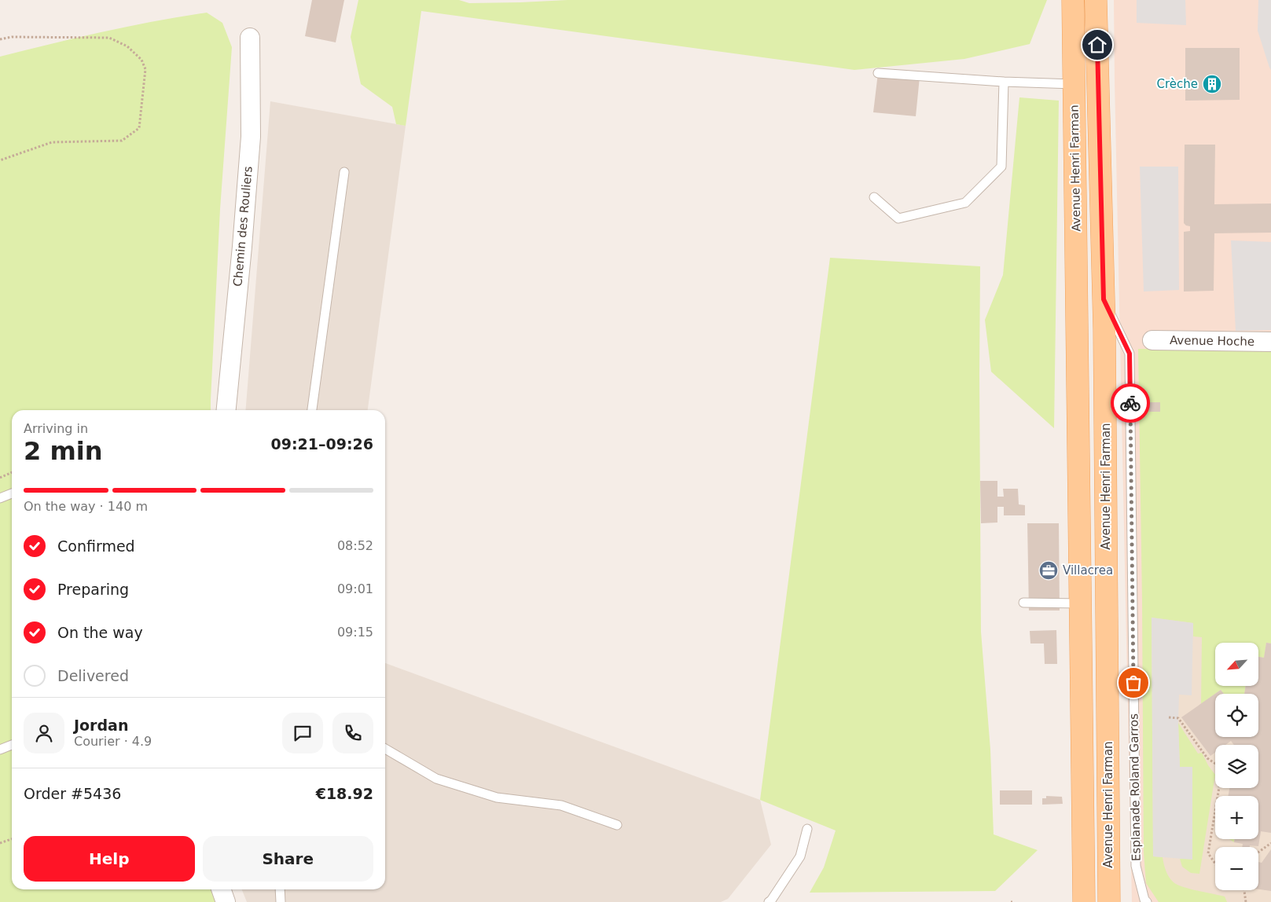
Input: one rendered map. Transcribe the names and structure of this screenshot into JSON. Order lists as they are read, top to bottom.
{
  "streets": {
    "main road": ["Avenue Henri Farman"],
    "street": ["Chemin des Rouliers", "Avenue Hoche"],
    "lane": ["Esplanade Roland Garros"]
  },
  "crossings": [
    ["Avenue Henri Farman", "Esplanade Roland Garros"]
  ],
  "places": {
    "building": ["Crèche"],
    "office": ["Villacrea"]
  },
  "north": "bottom left",
  "page": {
    "heading": ["2 min", "Arriving in", "09:21–09:26"],
    "panel": [
      "Jordan",
      "Courier · 4.9",
      "Order #5436",
      "€18.92"
    ],
    "bar": "On the way · 140 m",
    "list": [
      ["Confirmed", "08:52"],
      ["Preparing", "09:01"],
      ["On the way", "09:15"],
      "Delivered"
    ],
    "map_buttons": ["+", "−"],
    "buttons": ["Help", "Share"]
  }
}
